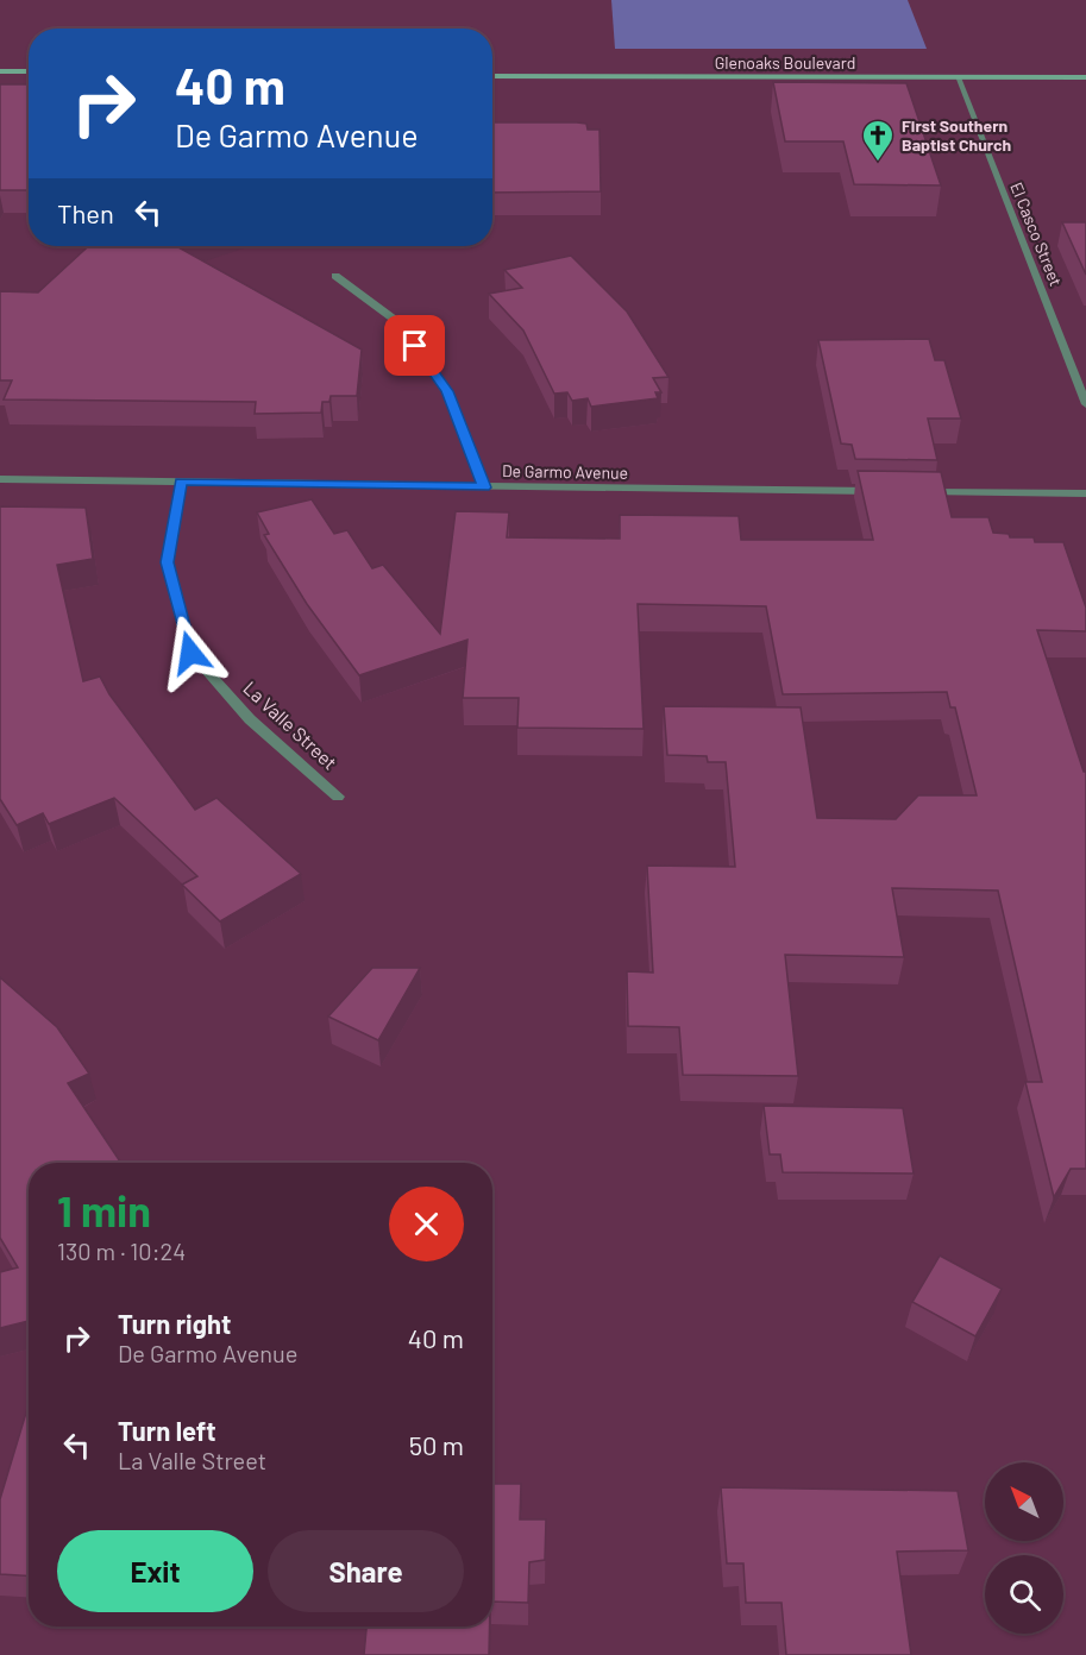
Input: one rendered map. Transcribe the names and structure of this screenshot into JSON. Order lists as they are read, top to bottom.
{
  "streets": {
    "main road": ["Glenoaks Boulevard"],
    "street": ["El Casco Street", "De Garmo Avenue", "La Valle Street"]
  },
  "crossings": [
    ["Glenoaks Boulevard", "El Casco Street"],
    ["De Garmo Avenue", "La Valle Street"]
  ],
  "places": {
    "church": ["First Southern Baptist Church"]
  },
  "north": "top left",
  "page": {
    "turn": ["40 m", "De Garmo Avenue"],
    "then": "Then",
    "heading": ["1 min", "130 m · 10:24"],
    "list": [
      {
        "name": "Turn right",
        "note": "De Garmo Avenue",
        "value": "40 m"
      },
      {
        "name": "Turn left",
        "note": "La Valle Street",
        "value": "50 m"
      }
    ],
    "buttons": ["Exit", "Share"]
  }
}
